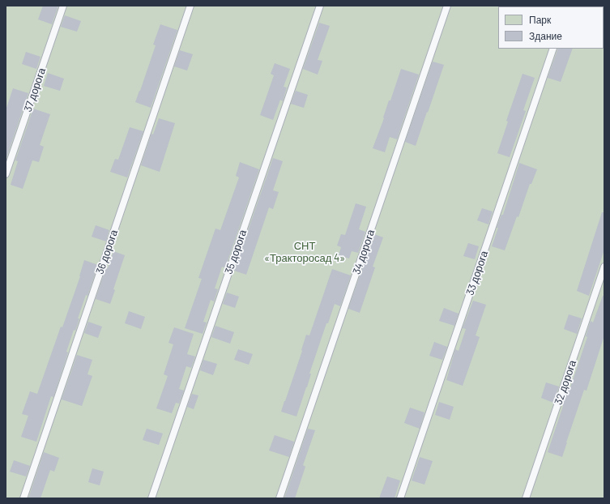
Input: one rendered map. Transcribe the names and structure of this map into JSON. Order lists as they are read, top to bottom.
{
  "streets": {
    "lane": [
      "37 дорога",
      "36 дорога",
      "35 дорога",
      "34 дорога",
      "33 дорога",
      "32 дорога"
    ]
  },
  "parks": ["СНТ «Тракторосад 4»"],
  "legend": ["Парк", "Здание"]
}
